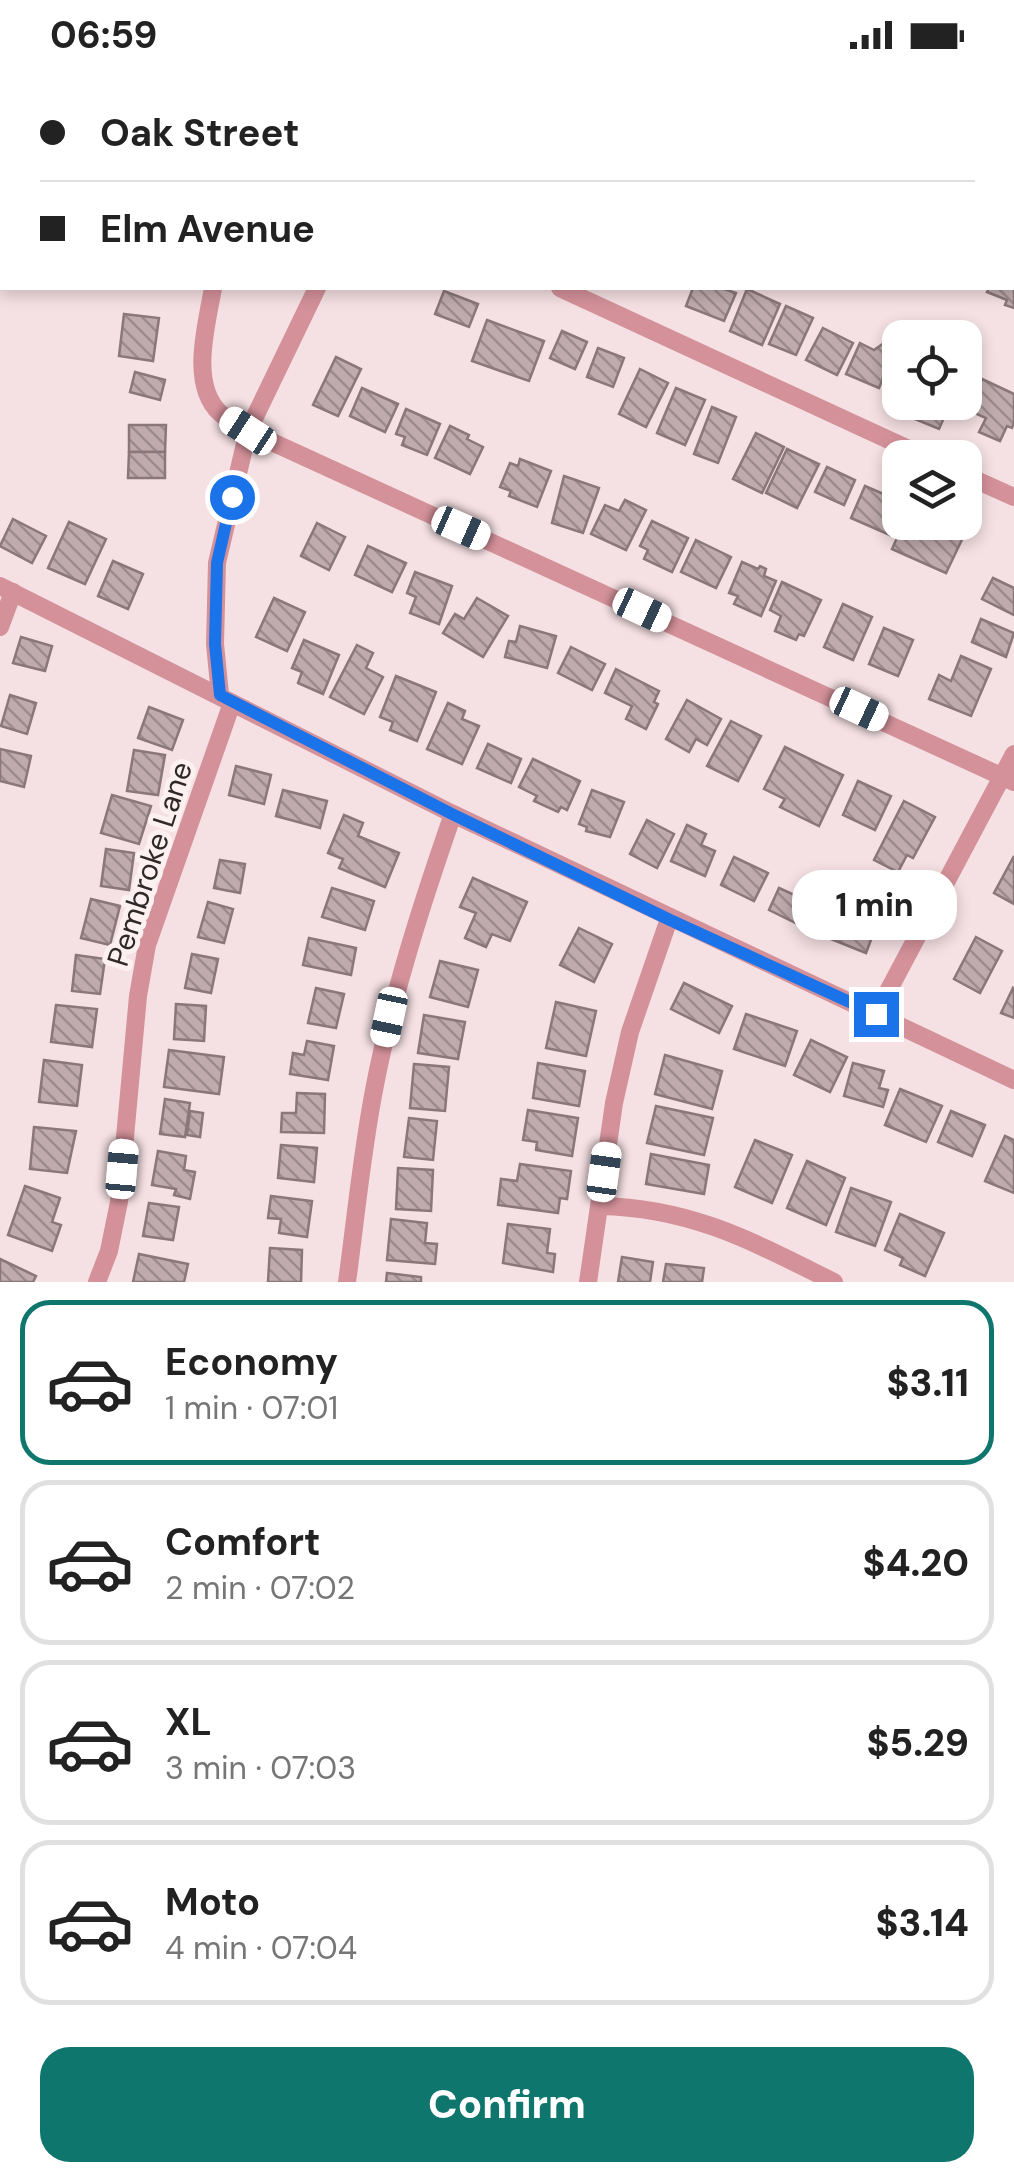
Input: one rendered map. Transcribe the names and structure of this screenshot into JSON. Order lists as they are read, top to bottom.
{
  "streets": {
    "street": ["Pembroke Lane"]
  },
  "page": {
    "status": "06:59",
    "banner": ["Oak Street", "Elm Avenue"],
    "bubble": "1 min",
    "list": [
      {
        "name": "Economy",
        "note": "1 min · 07:01",
        "value": "$3.11"
      },
      {
        "name": "Comfort",
        "note": "2 min · 07:02",
        "value": "$4.20"
      },
      {
        "name": "XL",
        "note": "3 min · 07:03",
        "value": "$5.29"
      },
      {
        "name": "Moto",
        "note": "4 min · 07:04",
        "value": "$3.14"
      }
    ],
    "buttons": "Confirm"
  }
}
